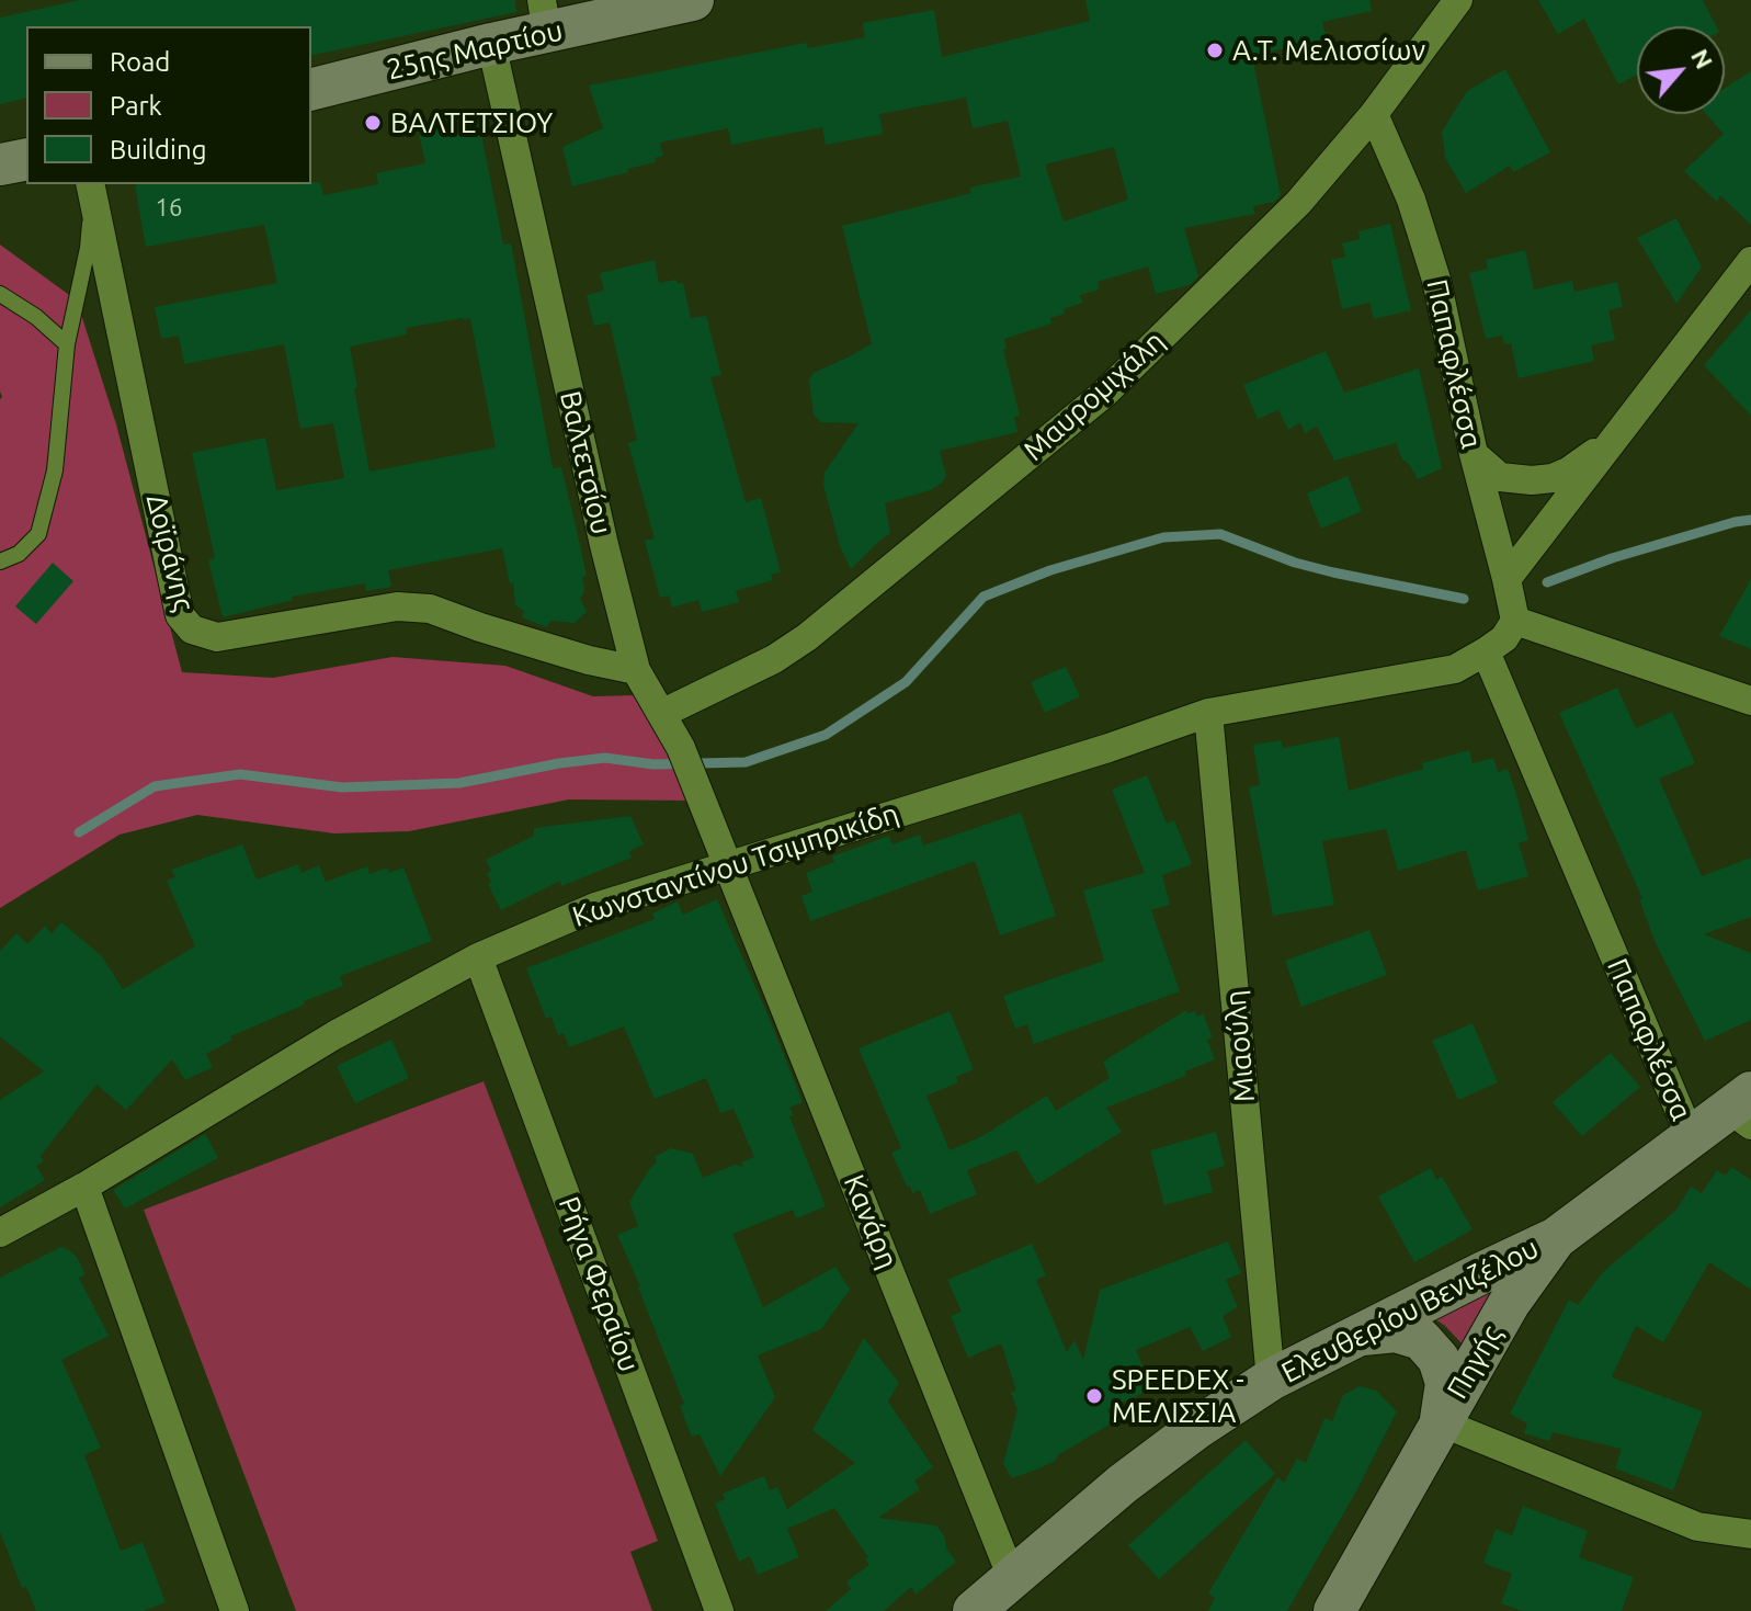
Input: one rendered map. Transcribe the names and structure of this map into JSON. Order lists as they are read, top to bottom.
{
  "streets": {
    "main road": ["25ης Μαρτίου", "Ελευθερίου Βενιζέλου", "Πηγής"],
    "street": [
      "Παπαφλέσσα",
      "Μαυρομιχάλη",
      "Βαλτετσίου",
      "Δοϊράνης",
      "Κωνσταντίνου Τσιμπρικίδη",
      "Μιαούλη",
      "Κανάρη",
      "Ρήγα Φεραίου"
    ]
  },
  "crossings": [
    ["25ης Μαρτίου", "Βαλτετσίου"],
    ["Παπαφλέσσα", "Μαυρομιχάλη"],
    ["Παπαφλέσσα", "Κωνσταντίνου Τσιμπρικίδη"],
    ["Παπαφλέσσα", "Πηγής"],
    ["Μαυρομιχάλη", "Βαλτετσίου"],
    ["Βαλτετσίου", "Δοϊράνης"],
    ["Βαλτετσίου", "Κωνσταντίνου Τσιμπρικίδη"],
    ["Βαλτετσίου", "Κανάρη"],
    ["Κωνσταντίνου Τσιμπρικίδη", "Μιαούλη"],
    ["Κωνσταντίνου Τσιμπρικίδη", "Κανάρη"],
    ["Κωνσταντίνου Τσιμπρικίδη", "Ρήγα Φεραίου"],
    ["Μιαούλη", "Ελευθερίου Βενιζέλου"],
    ["Κανάρη", "Ελευθερίου Βενιζέλου"],
    ["Ελευθερίου Βενιζέλου", "Πηγής"]
  ],
  "places": ["Α.Τ. Μελισσίων", "ΒΑΛΤΕΤΣΙΟΥ", "SPEEDEX - ΜΕΛΙΣΣΙΑ"],
  "house_numbers": ["16"],
  "legend": ["Road", "Park", "Building"],
  "north": "top right"
}
